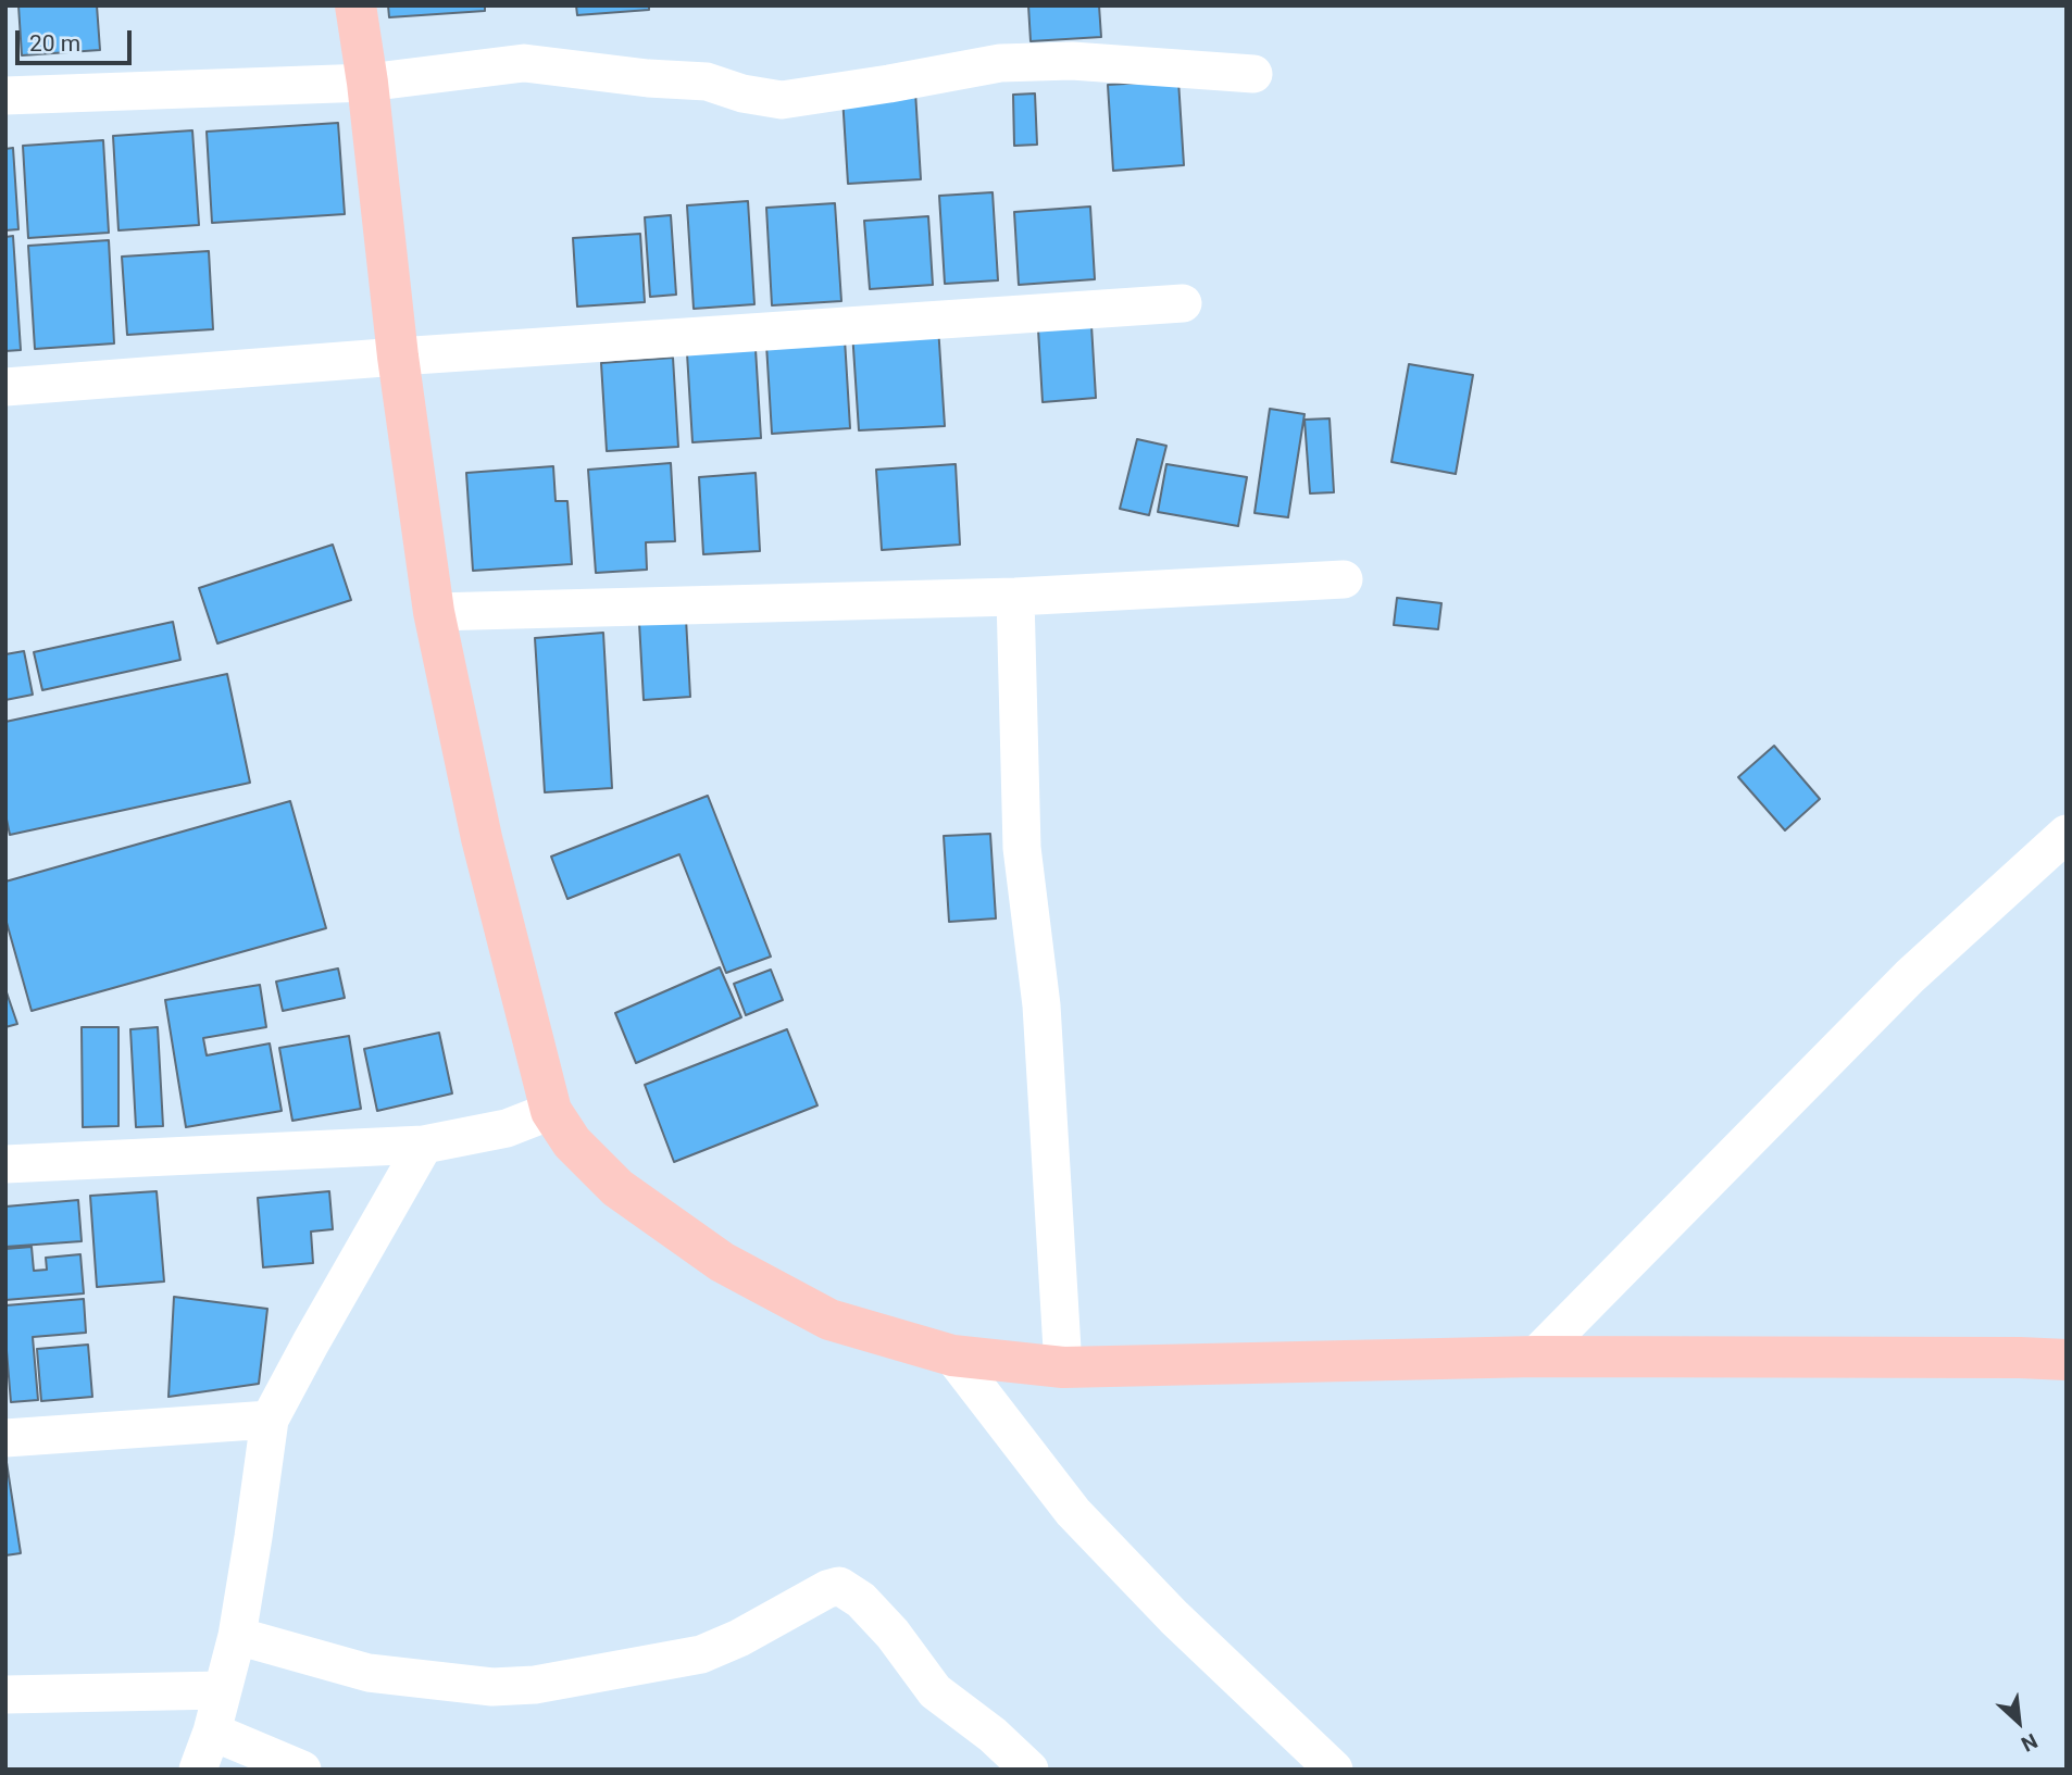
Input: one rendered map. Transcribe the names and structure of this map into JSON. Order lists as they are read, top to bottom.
{
  "scale_bar": "20 m",
  "north": "bottom right"
}
